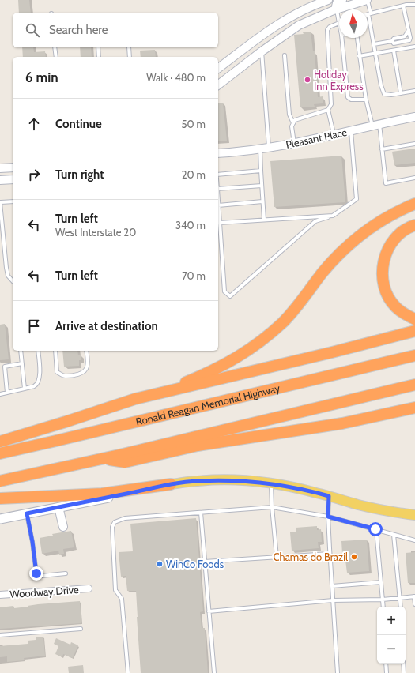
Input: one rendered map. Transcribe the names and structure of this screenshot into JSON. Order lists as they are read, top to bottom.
{
  "streets": {
    "highway": ["Ronald Reagan Memorial Highway"],
    "street": ["Pleasant Place", "Woodway Drive"]
  },
  "places": ["Holiday Inn Express", "Chamas do Brazil", "WinCo Foods"],
  "north": "top",
  "page": {
    "search": "Search here",
    "heading": ["6 min", "Walk · 480 m"],
    "list": [
      ["Continue", "50 m"],
      ["Turn right", "20 m"],
      ["Turn left", "West Interstate 20", "340 m"],
      ["Turn left", "70 m"],
      "Arrive at destination"
    ],
    "map_buttons": ["+", "−"]
  }
}
